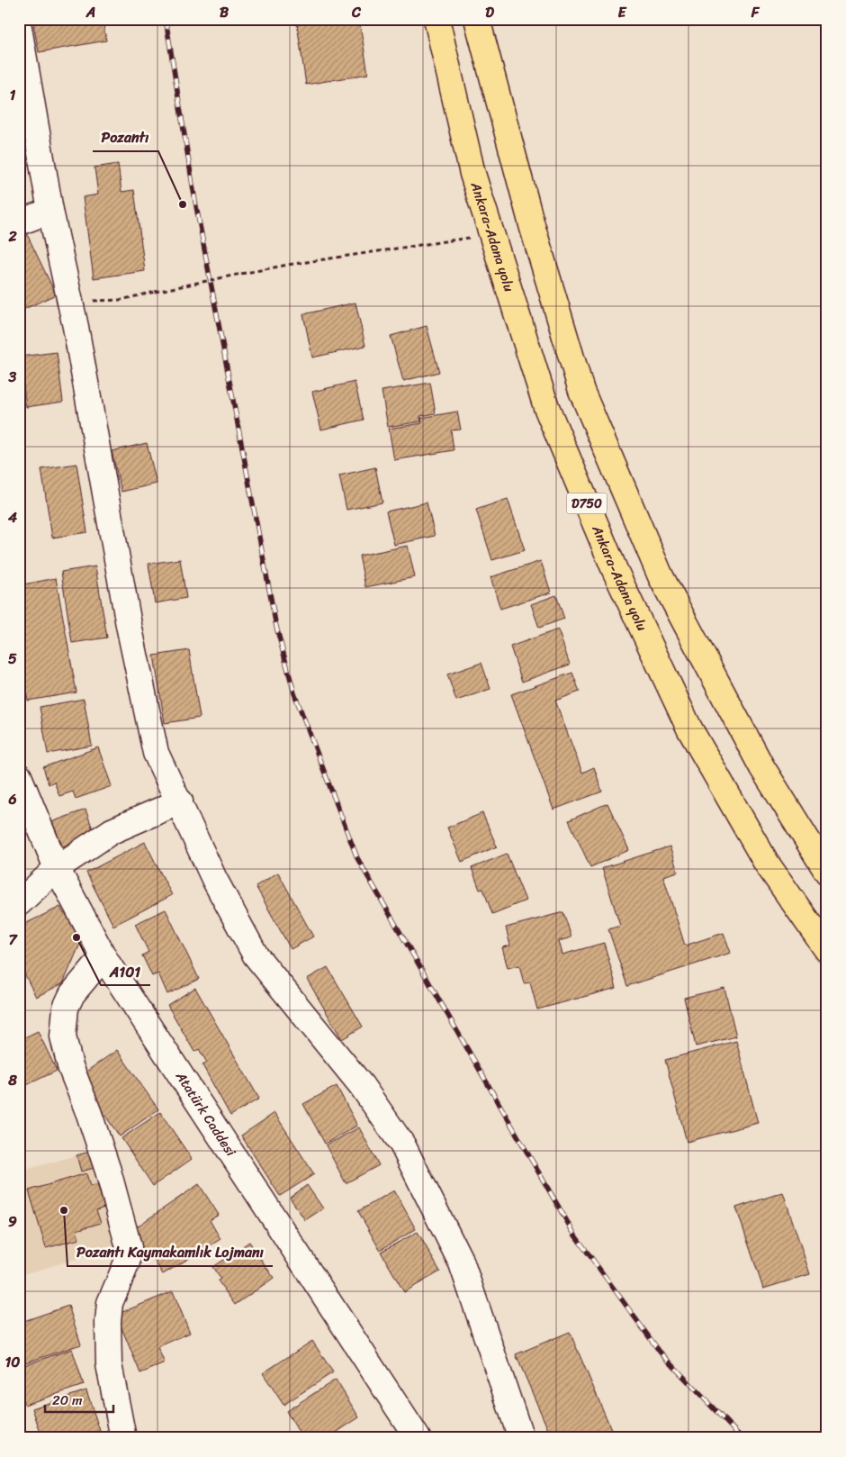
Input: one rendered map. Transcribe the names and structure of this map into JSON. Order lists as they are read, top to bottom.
{
  "streets": {
    "highway": ["Ankara-Adana yolu", "D750"],
    "main road": ["Atatürk Caddesi"]
  },
  "places": ["Pozantı", "A101", "Pozantı Kaymakamlık Lojmanı"],
  "scale_bar": "20 m",
  "grid": {
    "columns": [
      "A",
      "B",
      "C",
      "D",
      "E",
      "F"
    ],
    "rows": [
      "1",
      "2",
      "3",
      "4",
      "5",
      "6",
      "7",
      "8",
      "9",
      "10"
    ]
  }
}
